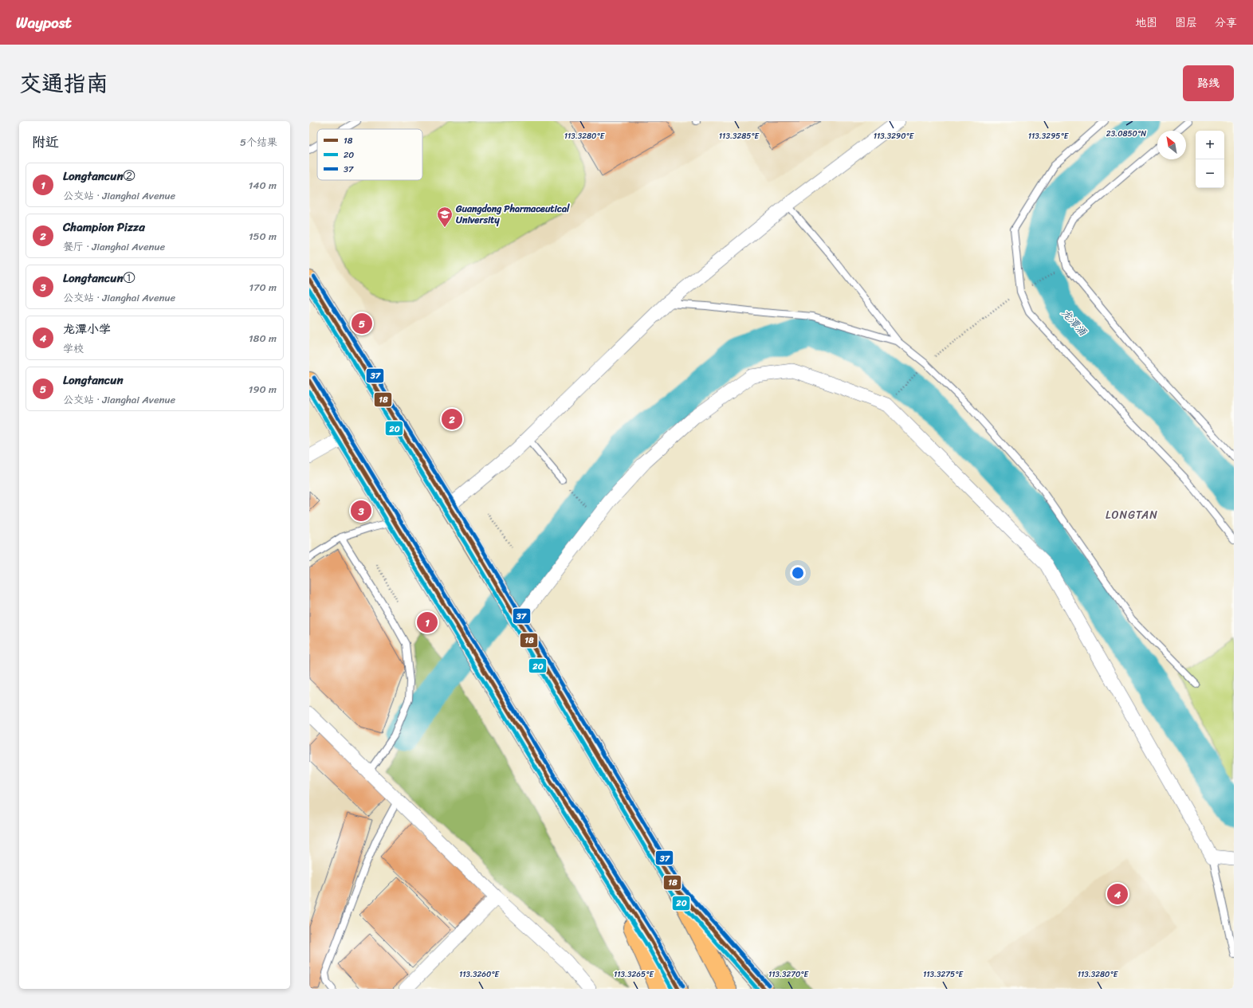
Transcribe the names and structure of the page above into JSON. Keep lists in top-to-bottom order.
{
  "districts": ["LONGTAN"],
  "water": ["龙潭涌"],
  "places": {
    "school or university": ["Guangdong Pharmaceutical University"]
  },
  "lines": ["transit line 37", "transit line 18", "transit line 20"],
  "legend": ["18", "20", "37"],
  "north": "top left",
  "page": {
    "header": "Waypost",
    "nav": ["地图", "图层", "分享"],
    "title": "交通指南",
    "buttons": "路线",
    "heading": ["附近", "5个结果"],
    "map_buttons": ["+", "−"],
    "list": [
      {
        "mark": "1",
        "name": "Longtancun②",
        "note": "公交站 · Jianghai Avenue",
        "value": "140 m"
      },
      {
        "mark": "2",
        "name": "Champion Pizza",
        "note": "餐厅 · Jianghai Avenue",
        "value": "150 m"
      },
      {
        "mark": "3",
        "name": "Longtancun①",
        "note": "公交站 · Jianghai Avenue",
        "value": "170 m"
      },
      {
        "mark": "4",
        "name": "龙潭小学",
        "note": "学校",
        "value": "180 m"
      },
      {
        "mark": "5",
        "name": "Longtancun",
        "note": "公交站 · Jianghai Avenue",
        "value": "190 m"
      }
    ],
    "pins": [
      "5",
      "2",
      "3",
      "1",
      "4"
    ]
  },
  "coordinates": [
    "23.0850°N",
    "113.3280°E",
    "113.3285°E",
    "113.3290°E",
    "113.3295°E",
    "113.3260°E",
    "113.3265°E",
    "113.3270°E",
    "113.3275°E"
  ]
}
